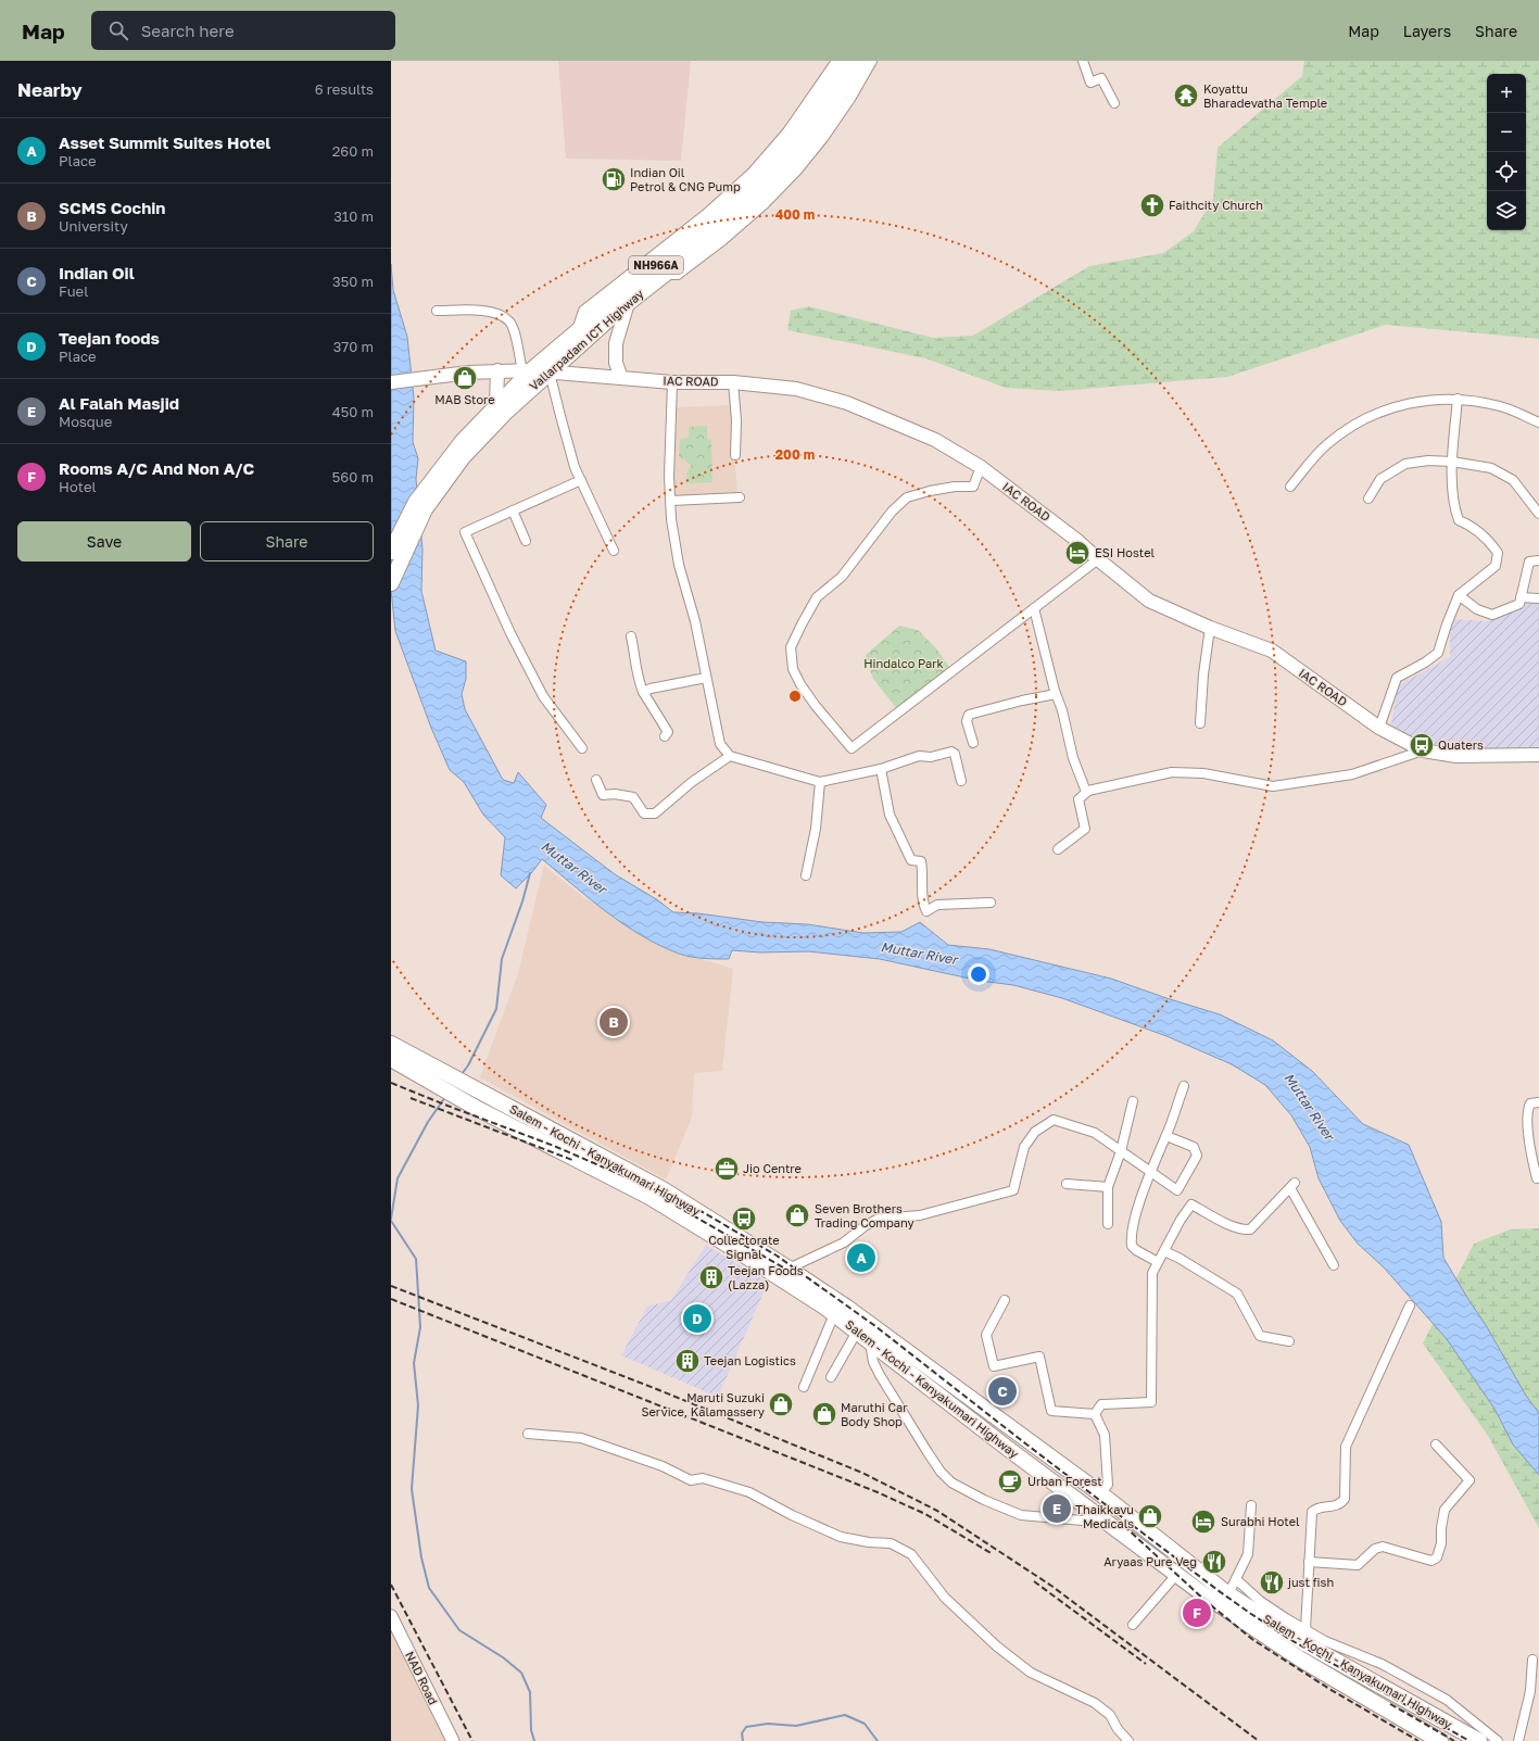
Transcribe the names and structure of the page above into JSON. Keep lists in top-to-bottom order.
{
  "streets": {
    "highway": ["NH966A", "Vallarpadam ICT Highway", "Salem - Kochi - Kanyakumari Highway"],
    "main road": ["IAC ROAD"],
    "street": ["NAD Road"]
  },
  "crossings": [
    ["Vallarpadam ICT Highway", "IAC ROAD"]
  ],
  "water": ["Muttar River"],
  "parks": ["Hindalco Park"],
  "places": {
    "temple": ["Koyattu Bharadevatha Temple"],
    "fuel station": ["Indian Oil Petrol & CNG Pump"],
    "church": ["Faithcity Church"],
    "shop": [
      "MAB Store",
      "Seven Brothers Trading Company",
      "Maruti Suzuki Service, Kalamassery",
      "Maruthi Car Body Shop",
      "Thaikkavu Medicals"
    ],
    "hotel": ["ESI Hostel", "Surabhi Hotel"],
    "bus stop": ["Quaters", "Collectorate Signal"],
    "office": ["Jio Centre"],
    "building": ["Teejan Foods (Lazza)", "Teejan Logistics"],
    "cafe": ["Urban Forest"],
    "restaurant": ["Aryaas Pure Veg", "just fish"]
  },
  "page": {
    "header": "Map",
    "search": "Search here",
    "nav": ["Map", "Layers", "Share"],
    "heading": ["Nearby", "6 results"],
    "map_buttons": ["+", "−"],
    "list": [
      {
        "mark": "A",
        "name": "Asset Summit Suites Hotel",
        "note": "Place",
        "value": "260 m"
      },
      {
        "mark": "B",
        "name": "SCMS Cochin",
        "note": "University",
        "value": "310 m"
      },
      {
        "mark": "C",
        "name": "Indian Oil",
        "note": "Fuel",
        "value": "350 m"
      },
      {
        "mark": "D",
        "name": "Teejan foods",
        "note": "Place",
        "value": "370 m"
      },
      {
        "mark": "E",
        "name": "Al Falah Masjid",
        "note": "Mosque",
        "value": "450 m"
      },
      {
        "mark": "F",
        "name": "Rooms A/C And Non A/C",
        "note": "Hotel",
        "value": "560 m"
      }
    ],
    "buttons": ["Save", "Share"],
    "pins": [
      "B",
      "A",
      "D",
      "C",
      "E",
      "F"
    ]
  },
  "rings": ["400 m", "200 m"]
}
